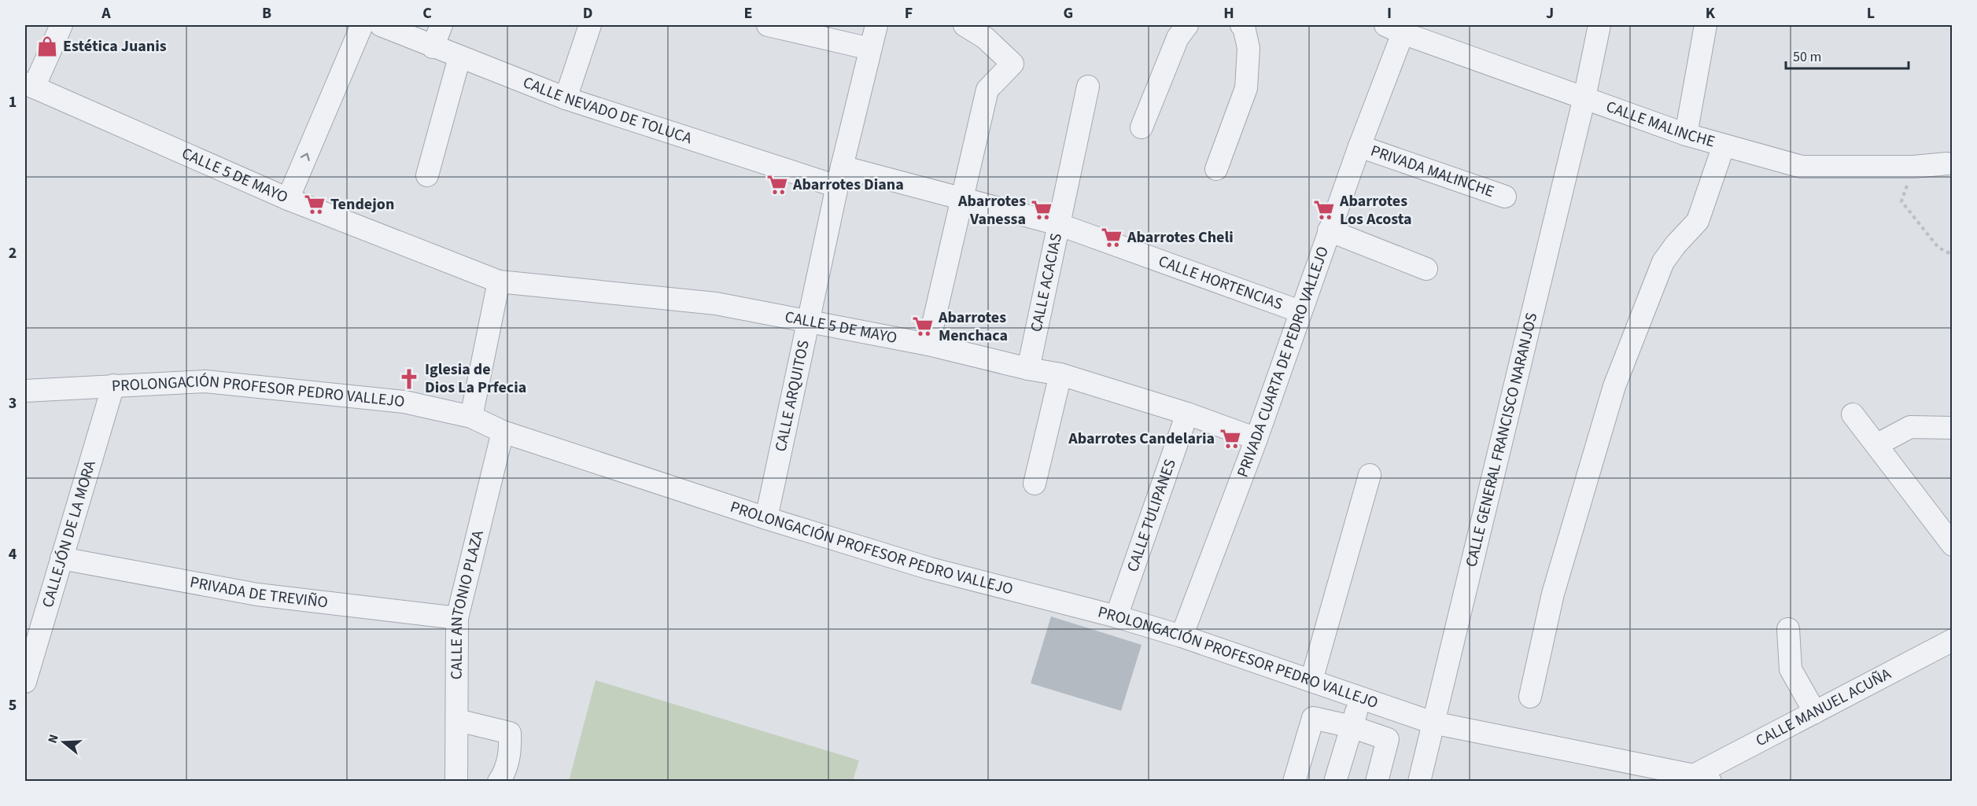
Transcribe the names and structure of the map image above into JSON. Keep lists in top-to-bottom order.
{
  "streets": {
    "street": [
      "CALLE NEVADO DE TOLUCA",
      "CALLE MALINCHE",
      "PRIVADA MALINCHE",
      "CALLE 5 DE MAYO",
      "CALLE HORTENCIAS",
      "CALLE ACACIAS",
      "PRIVADA CUARTA DE PEDRO VALLEJO",
      "PROLONGACIÓN PROFESOR PEDRO VALLEJO",
      "CALLE ARQUITOS",
      "CALLE GENERAL FRANCISCO NARANJOS",
      "CALLE TULIPANES",
      "CALLEJÓN DE LA MORA",
      "PRIVADA DE TREVIÑO",
      "CALLE ANTONIO PLAZA",
      "CALLE MANUEL ACUÑA"
    ]
  },
  "crossings": [
    ["CALLE NEVADO DE TOLUCA", "CALLE HORTENCIAS"],
    ["CALLE NEVADO DE TOLUCA", "CALLE ARQUITOS"],
    ["CALLE MALINCHE", "PRIVADA CUARTA DE PEDRO VALLEJO"],
    ["CALLE MALINCHE", "CALLE GENERAL FRANCISCO NARANJOS"],
    ["PRIVADA MALINCHE", "PRIVADA CUARTA DE PEDRO VALLEJO"],
    ["CALLE 5 DE MAYO", "CALLE ACACIAS"],
    ["CALLE 5 DE MAYO", "PRIVADA CUARTA DE PEDRO VALLEJO"],
    ["CALLE 5 DE MAYO", "CALLE ARQUITOS"],
    ["CALLE 5 DE MAYO", "CALLE TULIPANES"],
    ["CALLE HORTENCIAS", "CALLE ACACIAS"],
    ["CALLE HORTENCIAS", "PRIVADA CUARTA DE PEDRO VALLEJO"],
    ["CALLE HORTENCIAS", "CALLE ARQUITOS"],
    ["PRIVADA CUARTA DE PEDRO VALLEJO", "PROLONGACIÓN PROFESOR PEDRO VALLEJO"],
    ["PROLONGACIÓN PROFESOR PEDRO VALLEJO", "CALLE ARQUITOS"],
    ["PROLONGACIÓN PROFESOR PEDRO VALLEJO", "CALLE GENERAL FRANCISCO NARANJOS"],
    ["PROLONGACIÓN PROFESOR PEDRO VALLEJO", "CALLE TULIPANES"],
    ["PROLONGACIÓN PROFESOR PEDRO VALLEJO", "CALLEJÓN DE LA MORA"],
    ["PROLONGACIÓN PROFESOR PEDRO VALLEJO", "CALLE ANTONIO PLAZA"],
    ["PROLONGACIÓN PROFESOR PEDRO VALLEJO", "CALLE MANUEL ACUÑA"],
    ["CALLEJÓN DE LA MORA", "PRIVADA DE TREVIÑO"],
    ["PRIVADA DE TREVIÑO", "CALLE ANTONIO PLAZA"]
  ],
  "places": {
    "shop": ["Estética Juanis"],
    "supermarket": [
      "Abarrotes Diana",
      "Tendejon",
      "Abarrotes Vanessa",
      "Abarrotes Los Acosta",
      "Abarrotes Cheli",
      "Abarrotes Menchaca",
      "Abarrotes Candelaria"
    ],
    "church": ["Iglesia de Dios La Prfecia"]
  },
  "scale_bar": "50 m",
  "north": "left",
  "grid": {
    "columns": [
      "A",
      "B",
      "C",
      "D",
      "E",
      "F",
      "G",
      "H",
      "I",
      "J",
      "K",
      "L"
    ],
    "rows": [
      "1",
      "2",
      "3",
      "4",
      "5"
    ]
  }
}
